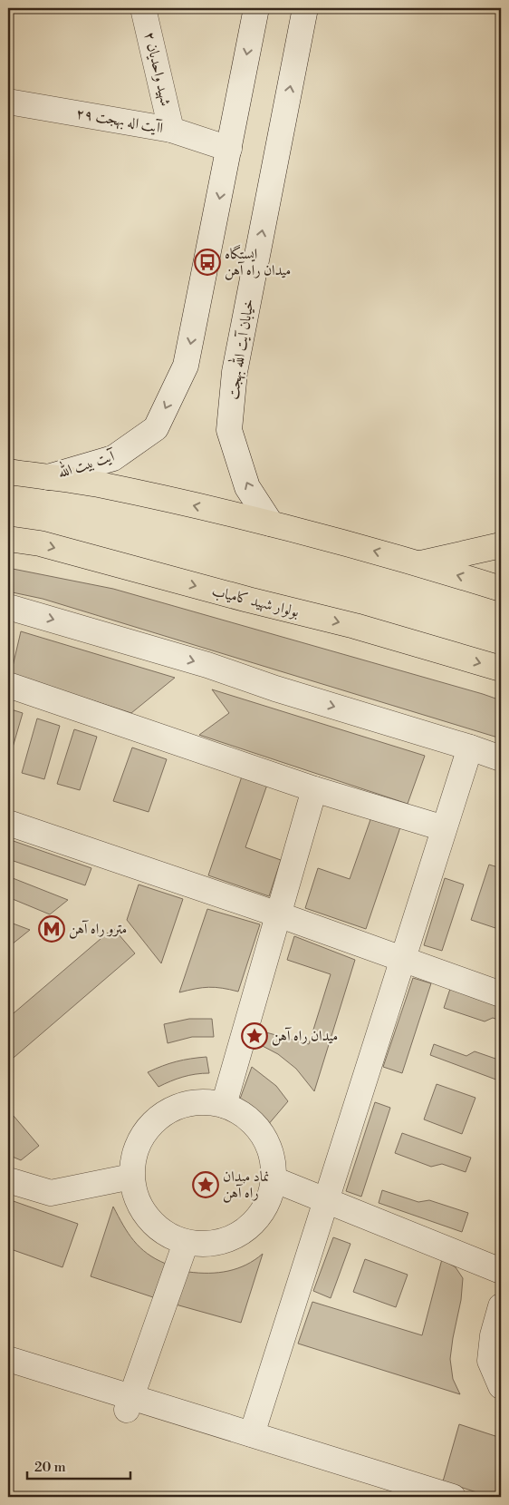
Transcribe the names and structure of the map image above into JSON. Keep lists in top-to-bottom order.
{
  "streets": {
    "main road": ["بولوار شهید کامیاب"],
    "street": [
      "شهید واحدیان ۲",
      "اآیت اله بهجت ۲۹",
      "خیابان آیت الله بهجت",
      "آیت بیت الله"
    ]
  },
  "crossings": [
    ["شهید واحدیان ۲", "اآیت اله بهجت ۲۹"],
    ["اآیت اله بهجت ۲۹", "آیت بیت الله"]
  ],
  "one_way": ["خیابان آیت الله بهجت", "آیت بیت الله"],
  "places": {
    "bus stop": ["ایستگاه میدان راه آهن"],
    "metro station": ["مترو راه آهن"],
    "place": ["میدان راه آهن", "نماد میدان راه آهن"]
  },
  "scale_bar": "20 m"
}
